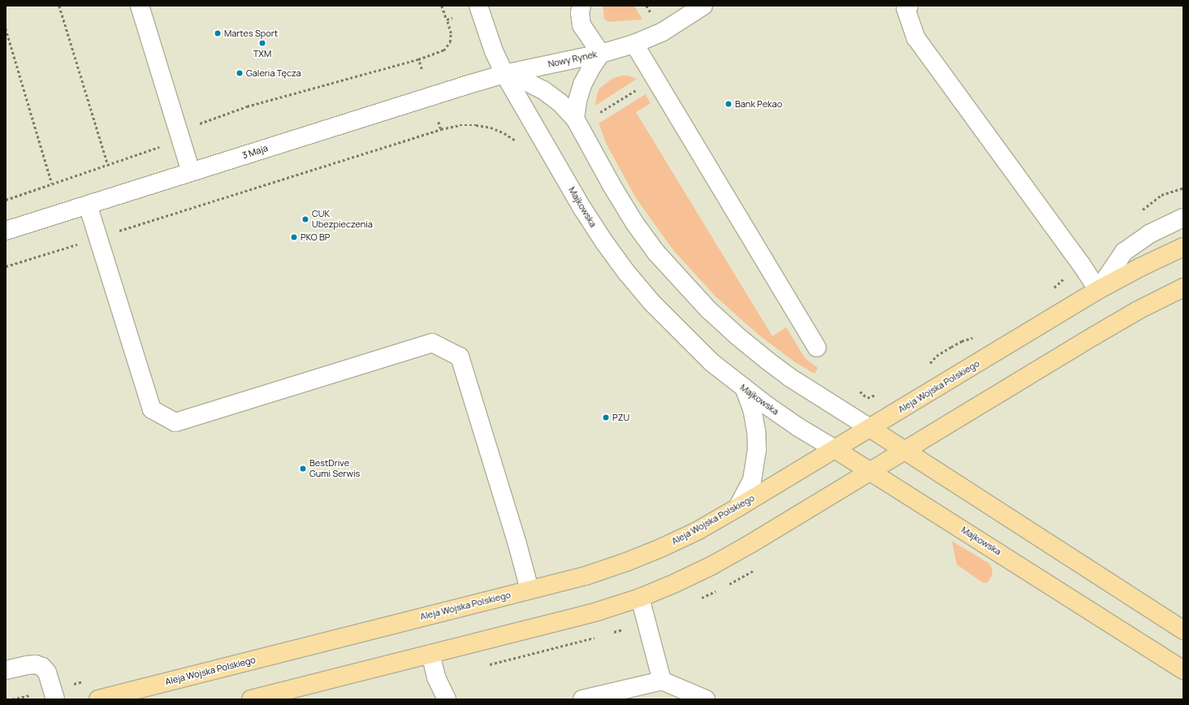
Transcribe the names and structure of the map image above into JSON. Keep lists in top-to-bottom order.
{
  "streets": {
    "main road": ["Majkowska", "Aleja Wojska Polskiego"],
    "street": ["Nowy Rynek", "3 Maja"]
  },
  "crossings": [
    ["Nowy Rynek", "3 Maja"],
    ["Nowy Rynek", "Majkowska"],
    ["3 Maja", "Majkowska"],
    ["Majkowska", "Aleja Wojska Polskiego"]
  ],
  "places": [
    "Martes Sport",
    "TXM",
    "Galeria Tęcza",
    "Bank Pekao",
    "CUK Ubezpieczenia",
    "PKO BP",
    "PZU",
    "BestDrive Gumi Serwis"
  ]
}
